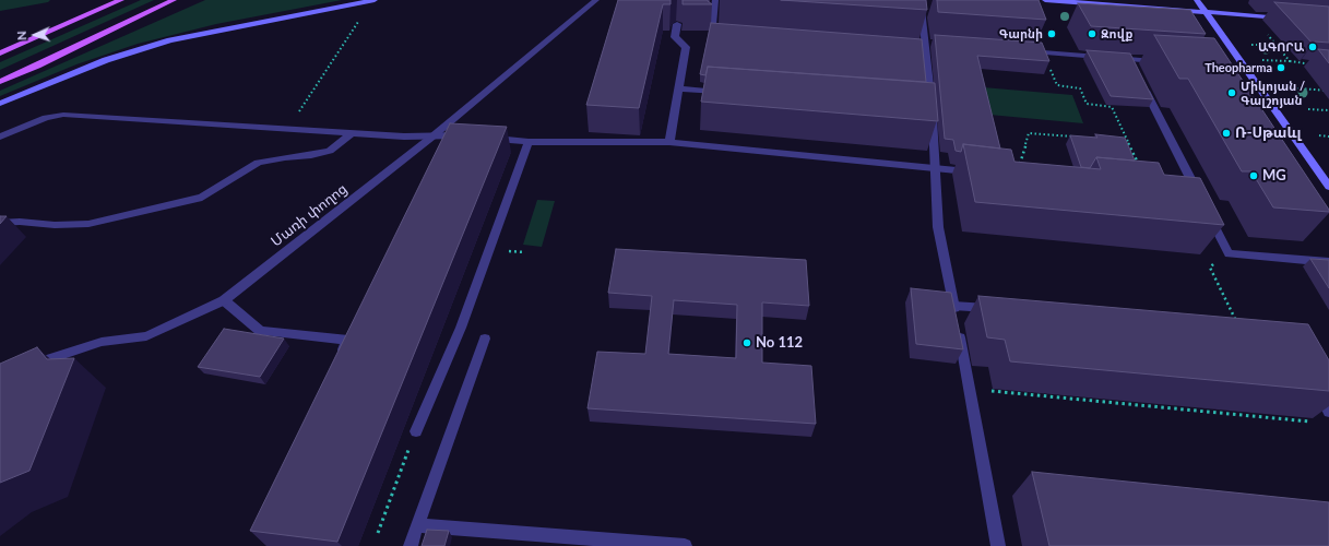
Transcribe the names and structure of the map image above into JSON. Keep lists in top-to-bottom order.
{
  "streets": {
    "street": ["Մառի փողոց"]
  },
  "places": [
    "Գարնի",
    "Զովք",
    "ԱԳՈՐԱ",
    "Theopharma",
    "Միկոյան / Գալշոյան",
    "Ռ-Սթաևլ",
    "MG",
    "No 112"
  ],
  "north": "left"
}
